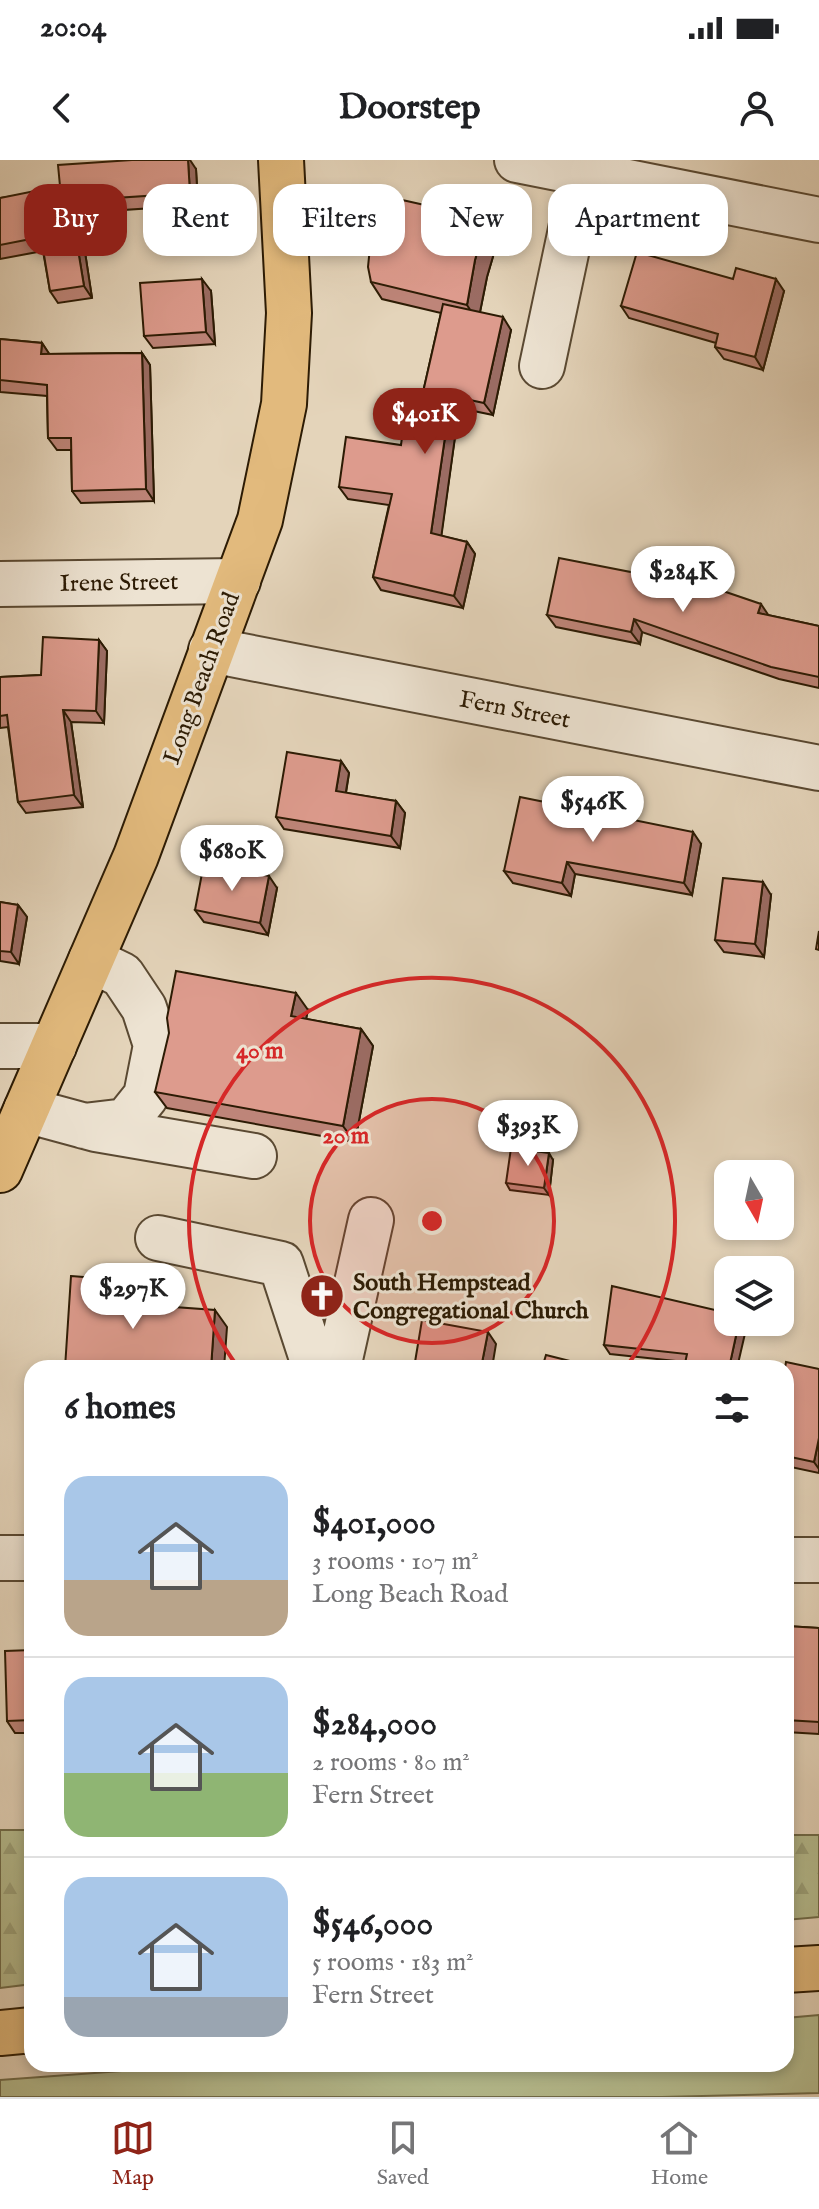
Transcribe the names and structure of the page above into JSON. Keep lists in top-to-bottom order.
{
  "streets": {
    "main road": ["Long Beach Road"],
    "street": ["Irene Street", "Fern Street"]
  },
  "crossings": [
    ["Irene Street", "Long Beach Road"],
    ["Long Beach Road", "Fern Street"]
  ],
  "places": {
    "church": ["South Hempstead Congregational Church"]
  },
  "north": "bottom",
  "page": {
    "status": "20:04",
    "header": "Doorstep",
    "chip": [
      "Buy",
      "Rent",
      "Filters",
      "New",
      "Apartment"
    ],
    "price": [
      "$401K",
      "$284K",
      "$546K",
      "$680K",
      "$393K",
      "$297K"
    ],
    "heading": "6 homes",
    "list": [
      {
        "name": "$401,000",
        "note": "3 rooms · 107 m² · Long Beach Road"
      },
      {
        "name": "$284,000",
        "note": "2 rooms · 80 m² · Fern Street"
      },
      {
        "name": "$546,000",
        "note": "5 rooms · 183 m² · Fern Street"
      }
    ],
    "tabs": ["Map", "Saved", "Home"]
  },
  "rings": ["40 m", "20 m"]
}
